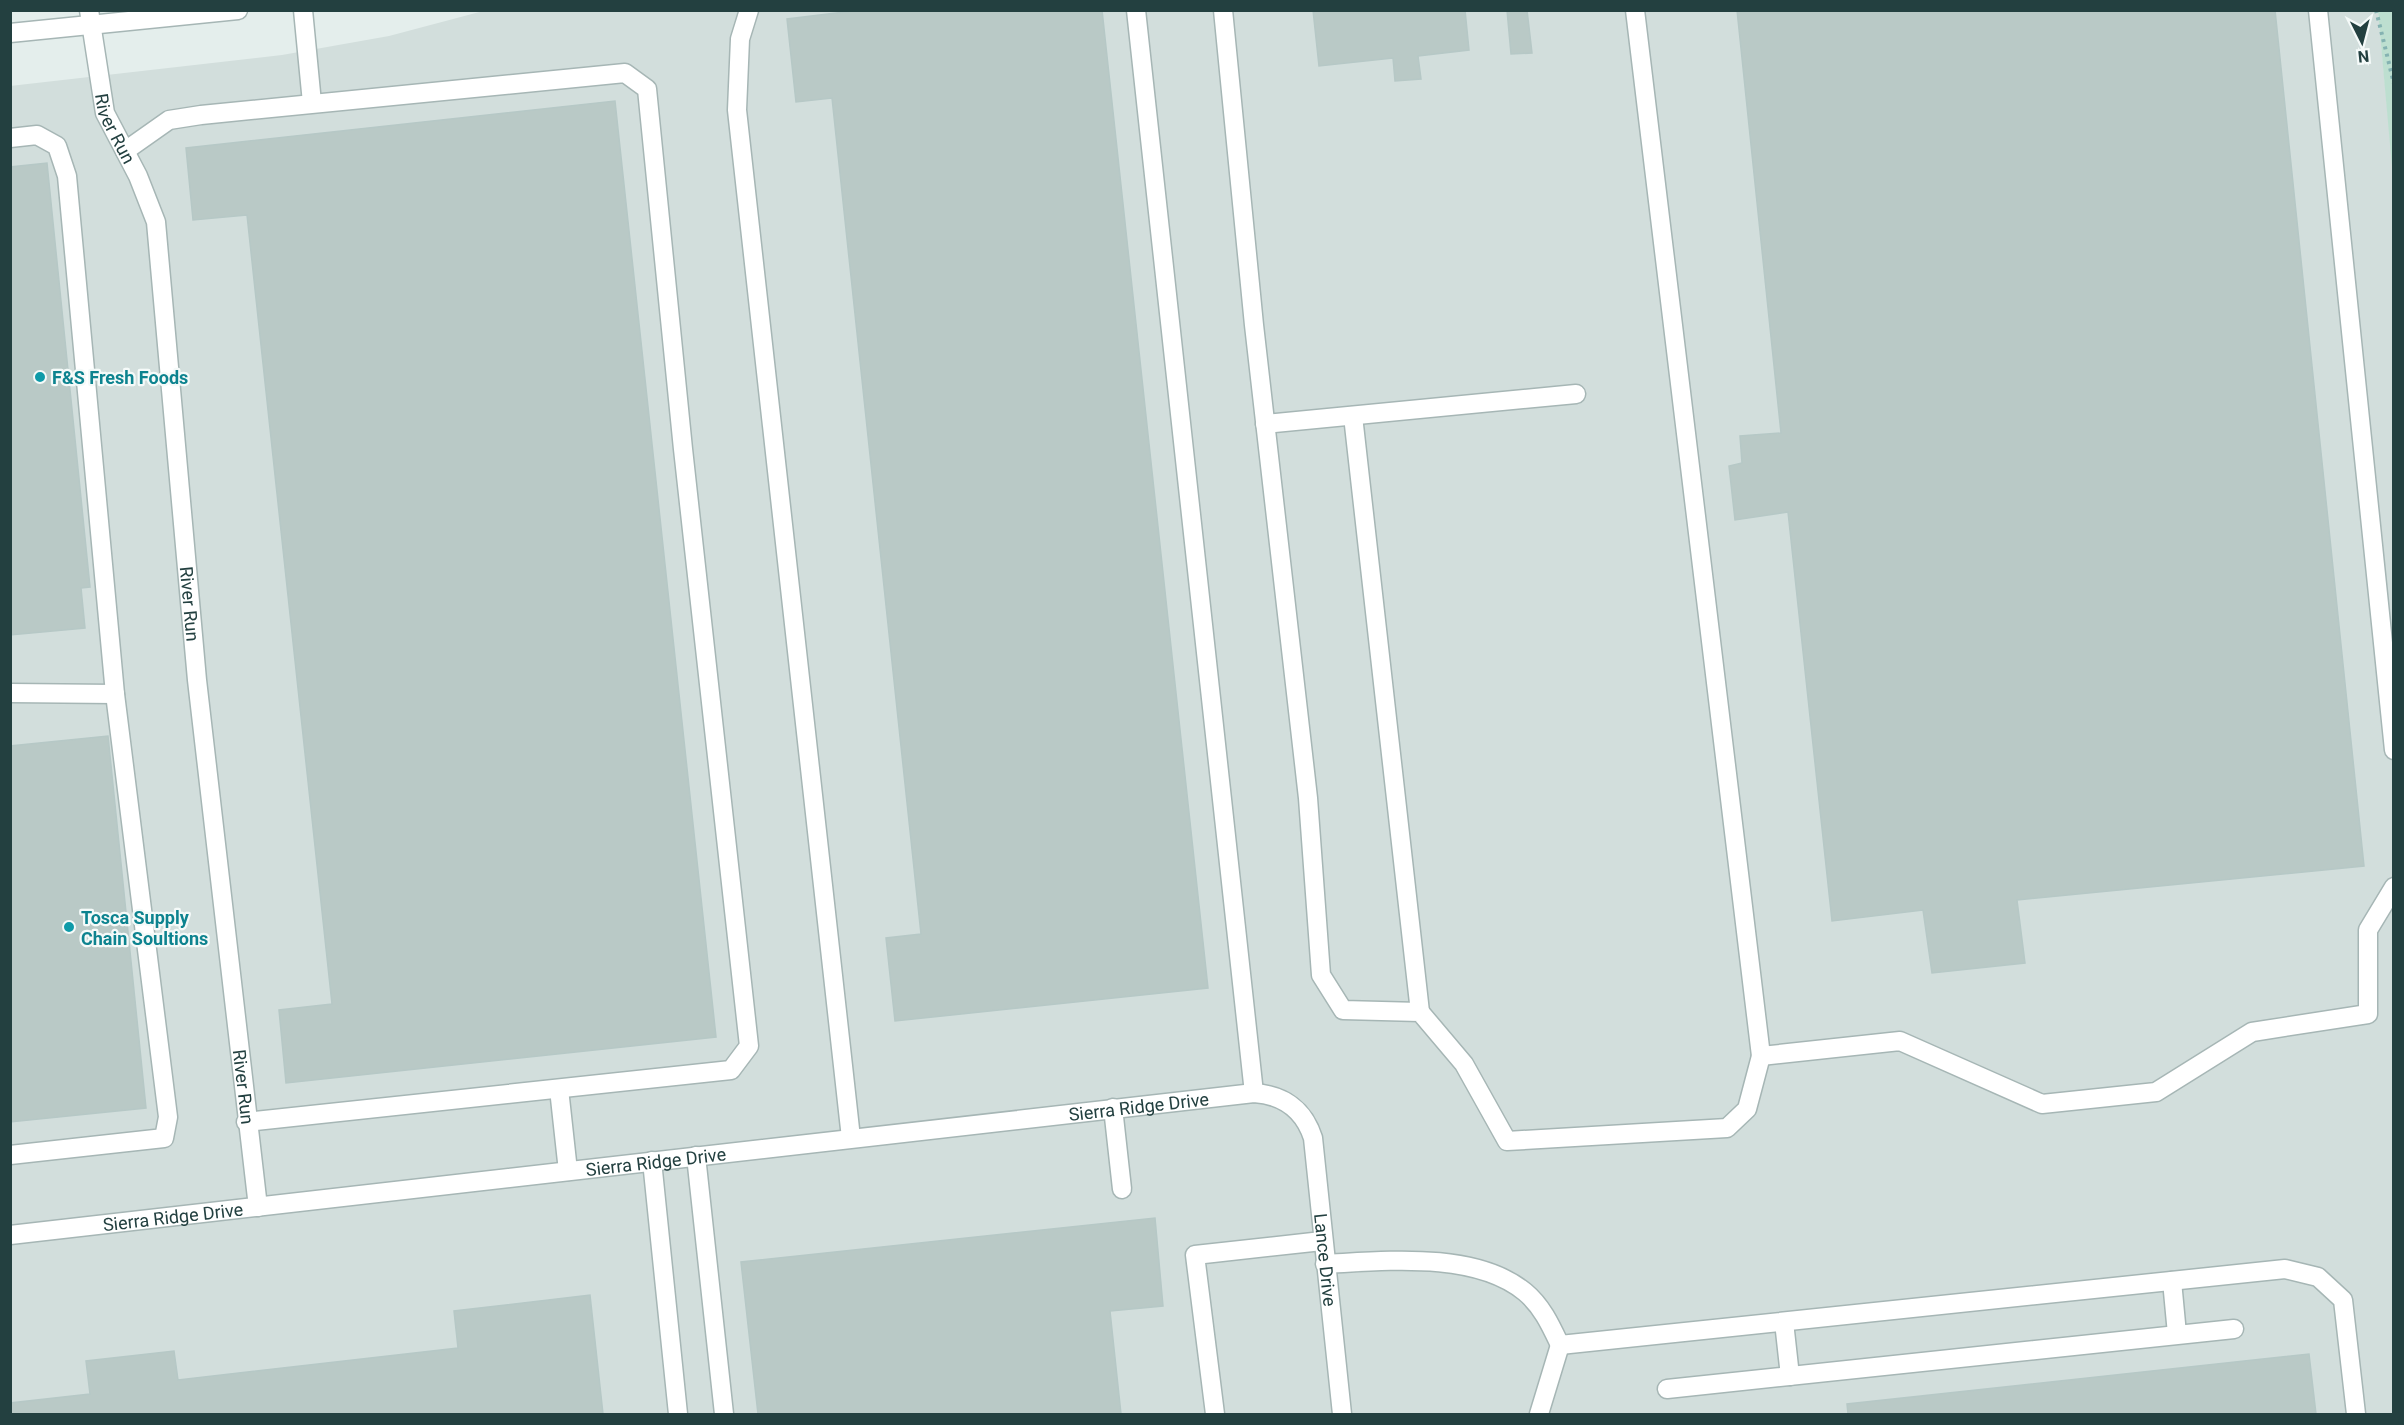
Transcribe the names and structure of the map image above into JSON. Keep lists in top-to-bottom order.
{
  "streets": {
    "street": ["River Run", "Sierra Ridge Drive", "Lance Drive"]
  },
  "crossings": [
    ["River Run", "Sierra Ridge Drive"],
    ["Sierra Ridge Drive", "Lance Drive"]
  ],
  "places": ["F&S Fresh Foods", "Tosca Supply Chain Soultions"],
  "north": "bottom"
}
